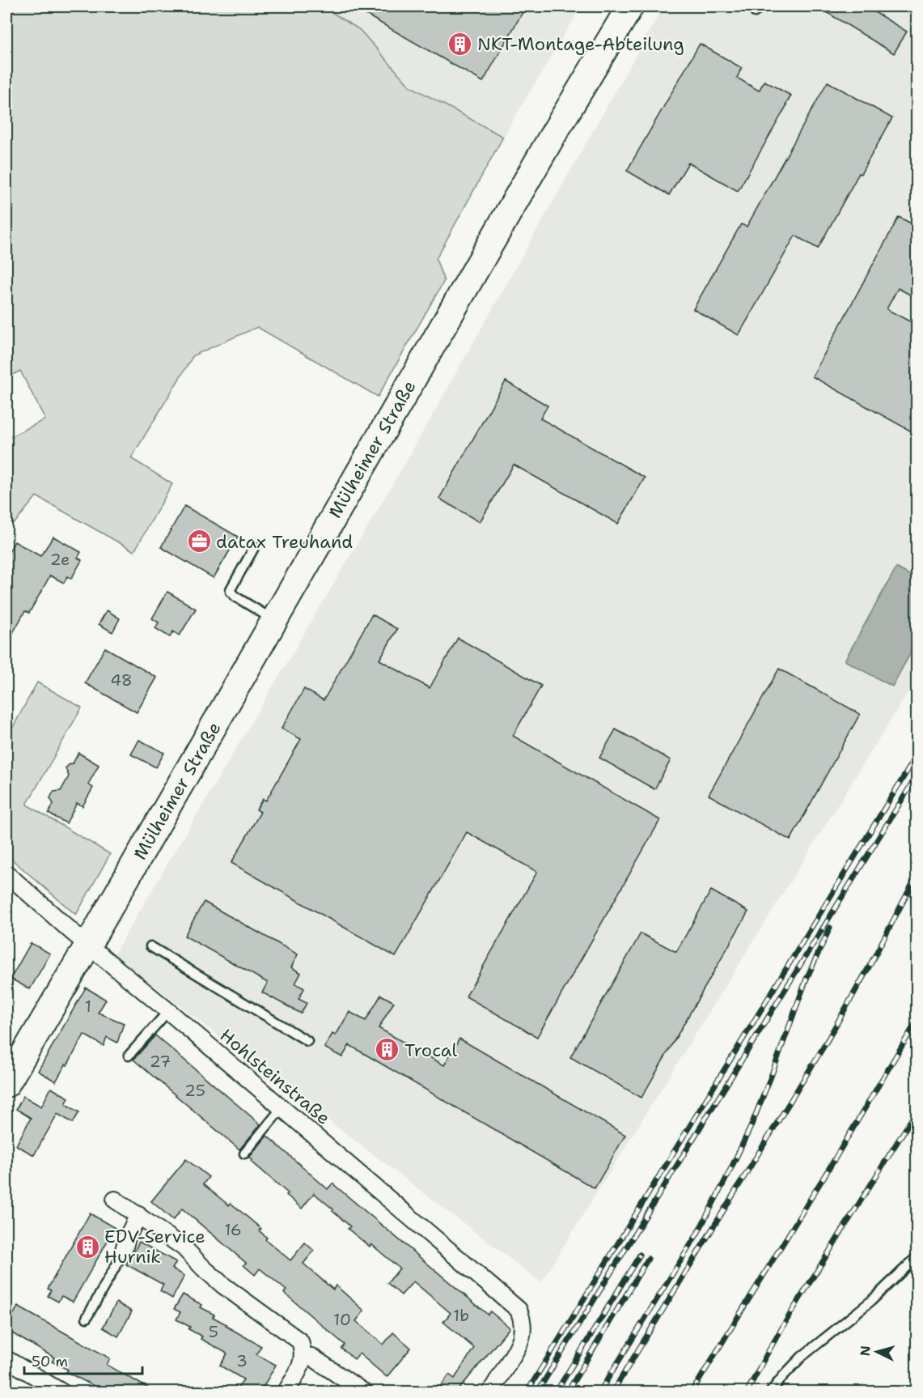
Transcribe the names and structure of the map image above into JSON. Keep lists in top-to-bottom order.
{
  "streets": {
    "main road": ["Mülheimer Straße"],
    "street": ["Hohlsteinstraße"]
  },
  "crossings": [
    ["Mülheimer Straße", "Hohlsteinstraße"]
  ],
  "places": {
    "building": ["NKT-Montage-Abteilung", "Trocal", "EDV-Service Hurnik"],
    "office": ["datax Treuhand"]
  },
  "house_numbers": [
    "2e",
    "48",
    "1",
    "27",
    "25",
    "16",
    "1b",
    "10",
    "5",
    "3"
  ],
  "scale_bar": "50 m",
  "north": "left"
}
